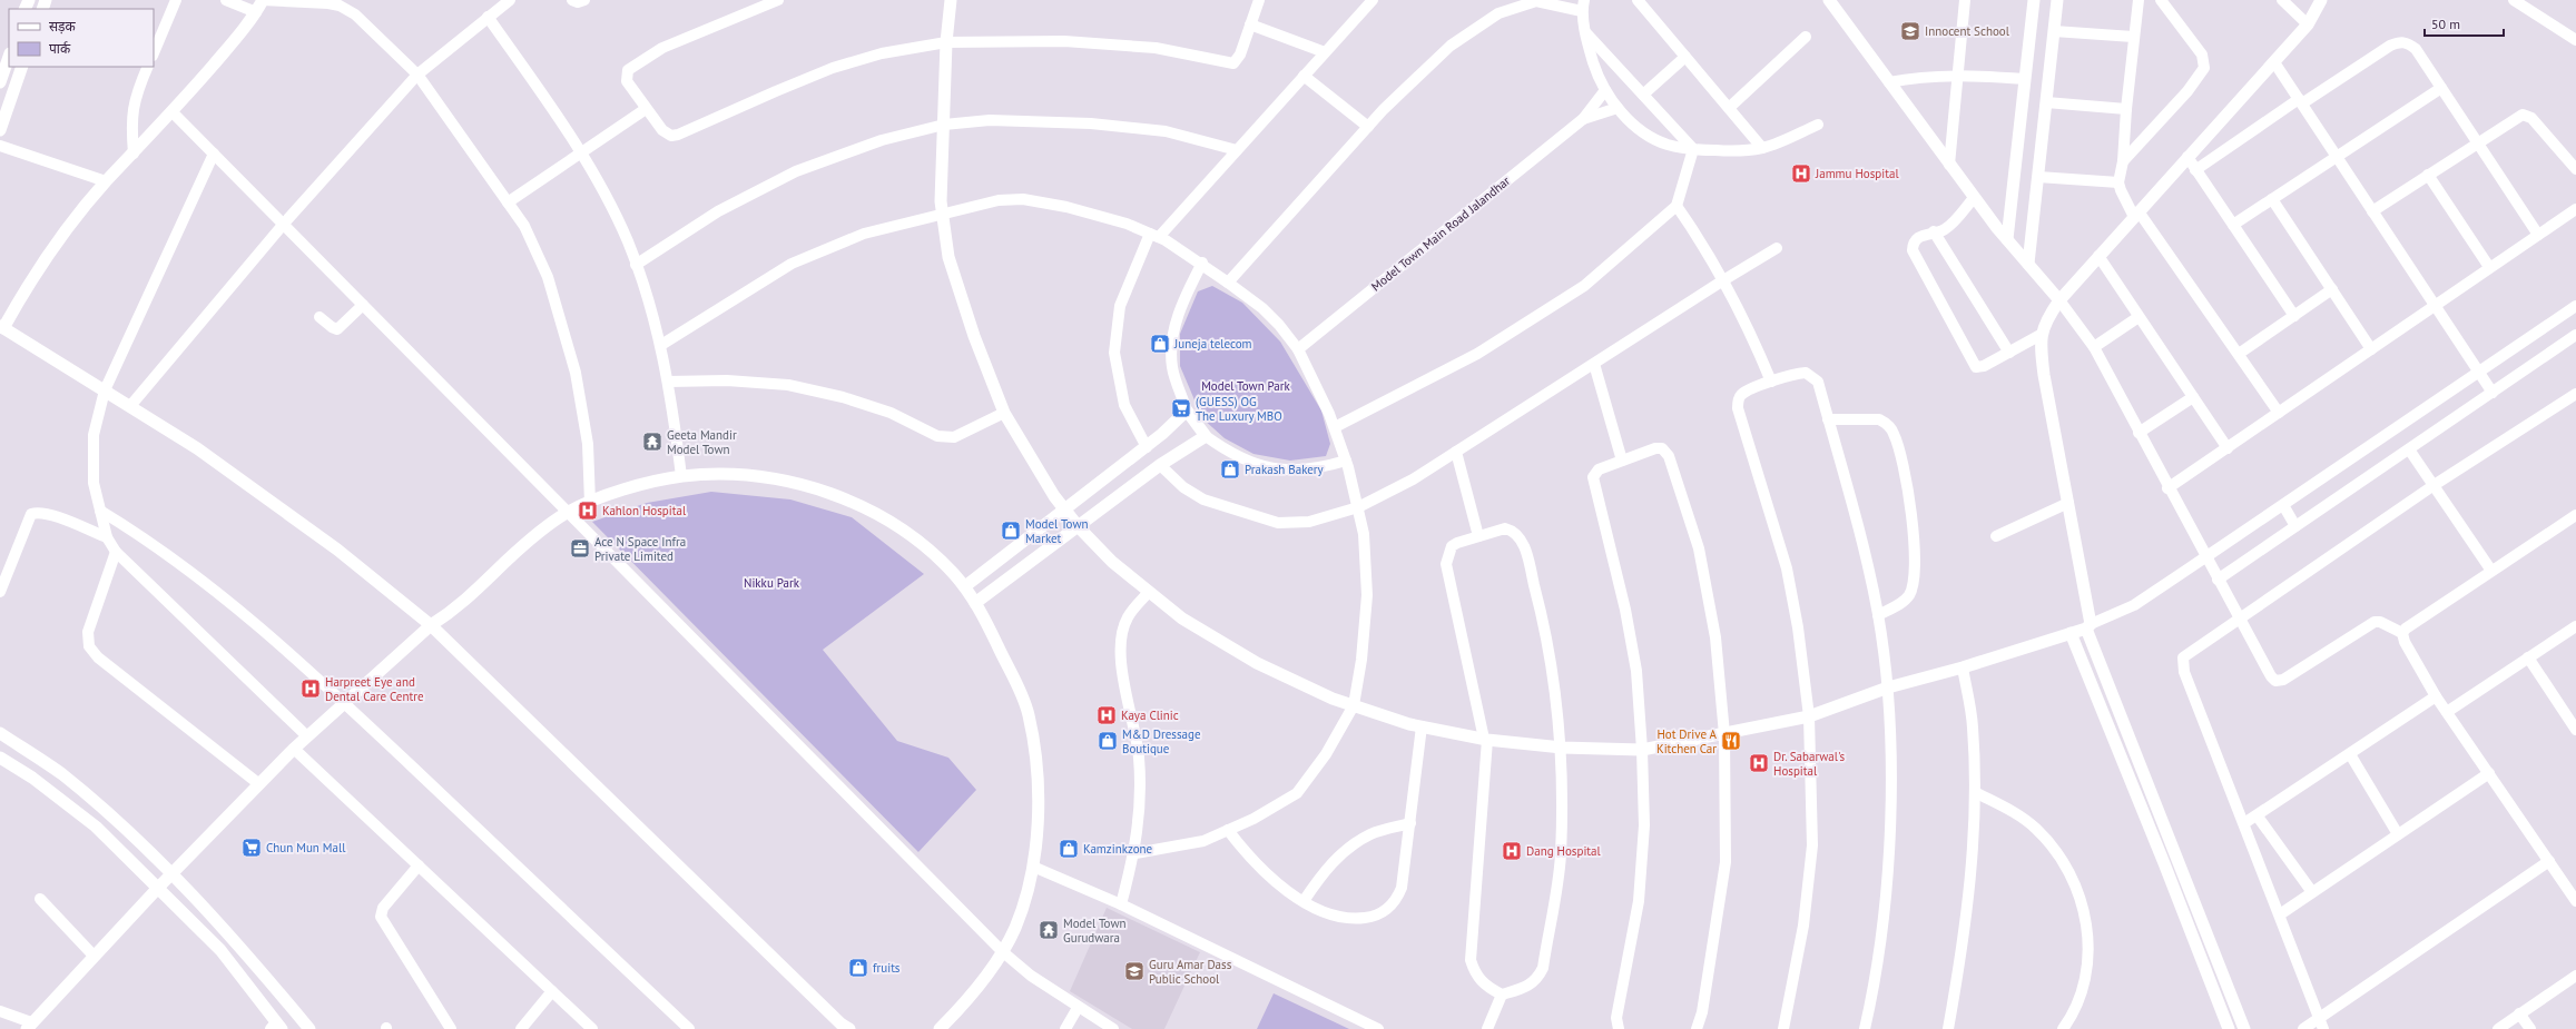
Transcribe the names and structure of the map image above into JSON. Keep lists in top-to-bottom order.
{
  "streets": {
    "street": ["Model Town Main Road Jalandhar"]
  },
  "parks": ["Model Town Park", "Nikku Park"],
  "places": {
    "school or university": ["Innocent School", "Guru Amar Dass Public School"],
    "hospital": [
      "Jammu Hospital",
      "Kahlon Hospital",
      "Harpreet Eye and Dental Care Centre",
      "Kaya Clinic",
      "Dr. Sabarwal's Hospital",
      "Dang Hospital"
    ],
    "shop": [
      "Juneja telecom",
      "Prakash Bakery",
      "Model Town Market",
      "M&D Dressage Boutique",
      "Kamzinkzone",
      "fruits"
    ],
    "supermarket": ["(GUESS) OG The Luxury MBO", "Chun Mun Mall"],
    "temple": ["Geeta Mandir Model Town", "Model Town Gurudwara"],
    "office": ["Ace N Space Infra Private Limited"],
    "restaurant": ["Hot Drive A Kitchen Car"]
  },
  "legend": ["सड़क", "पार्क"],
  "scale_bar": "50 m"
}
